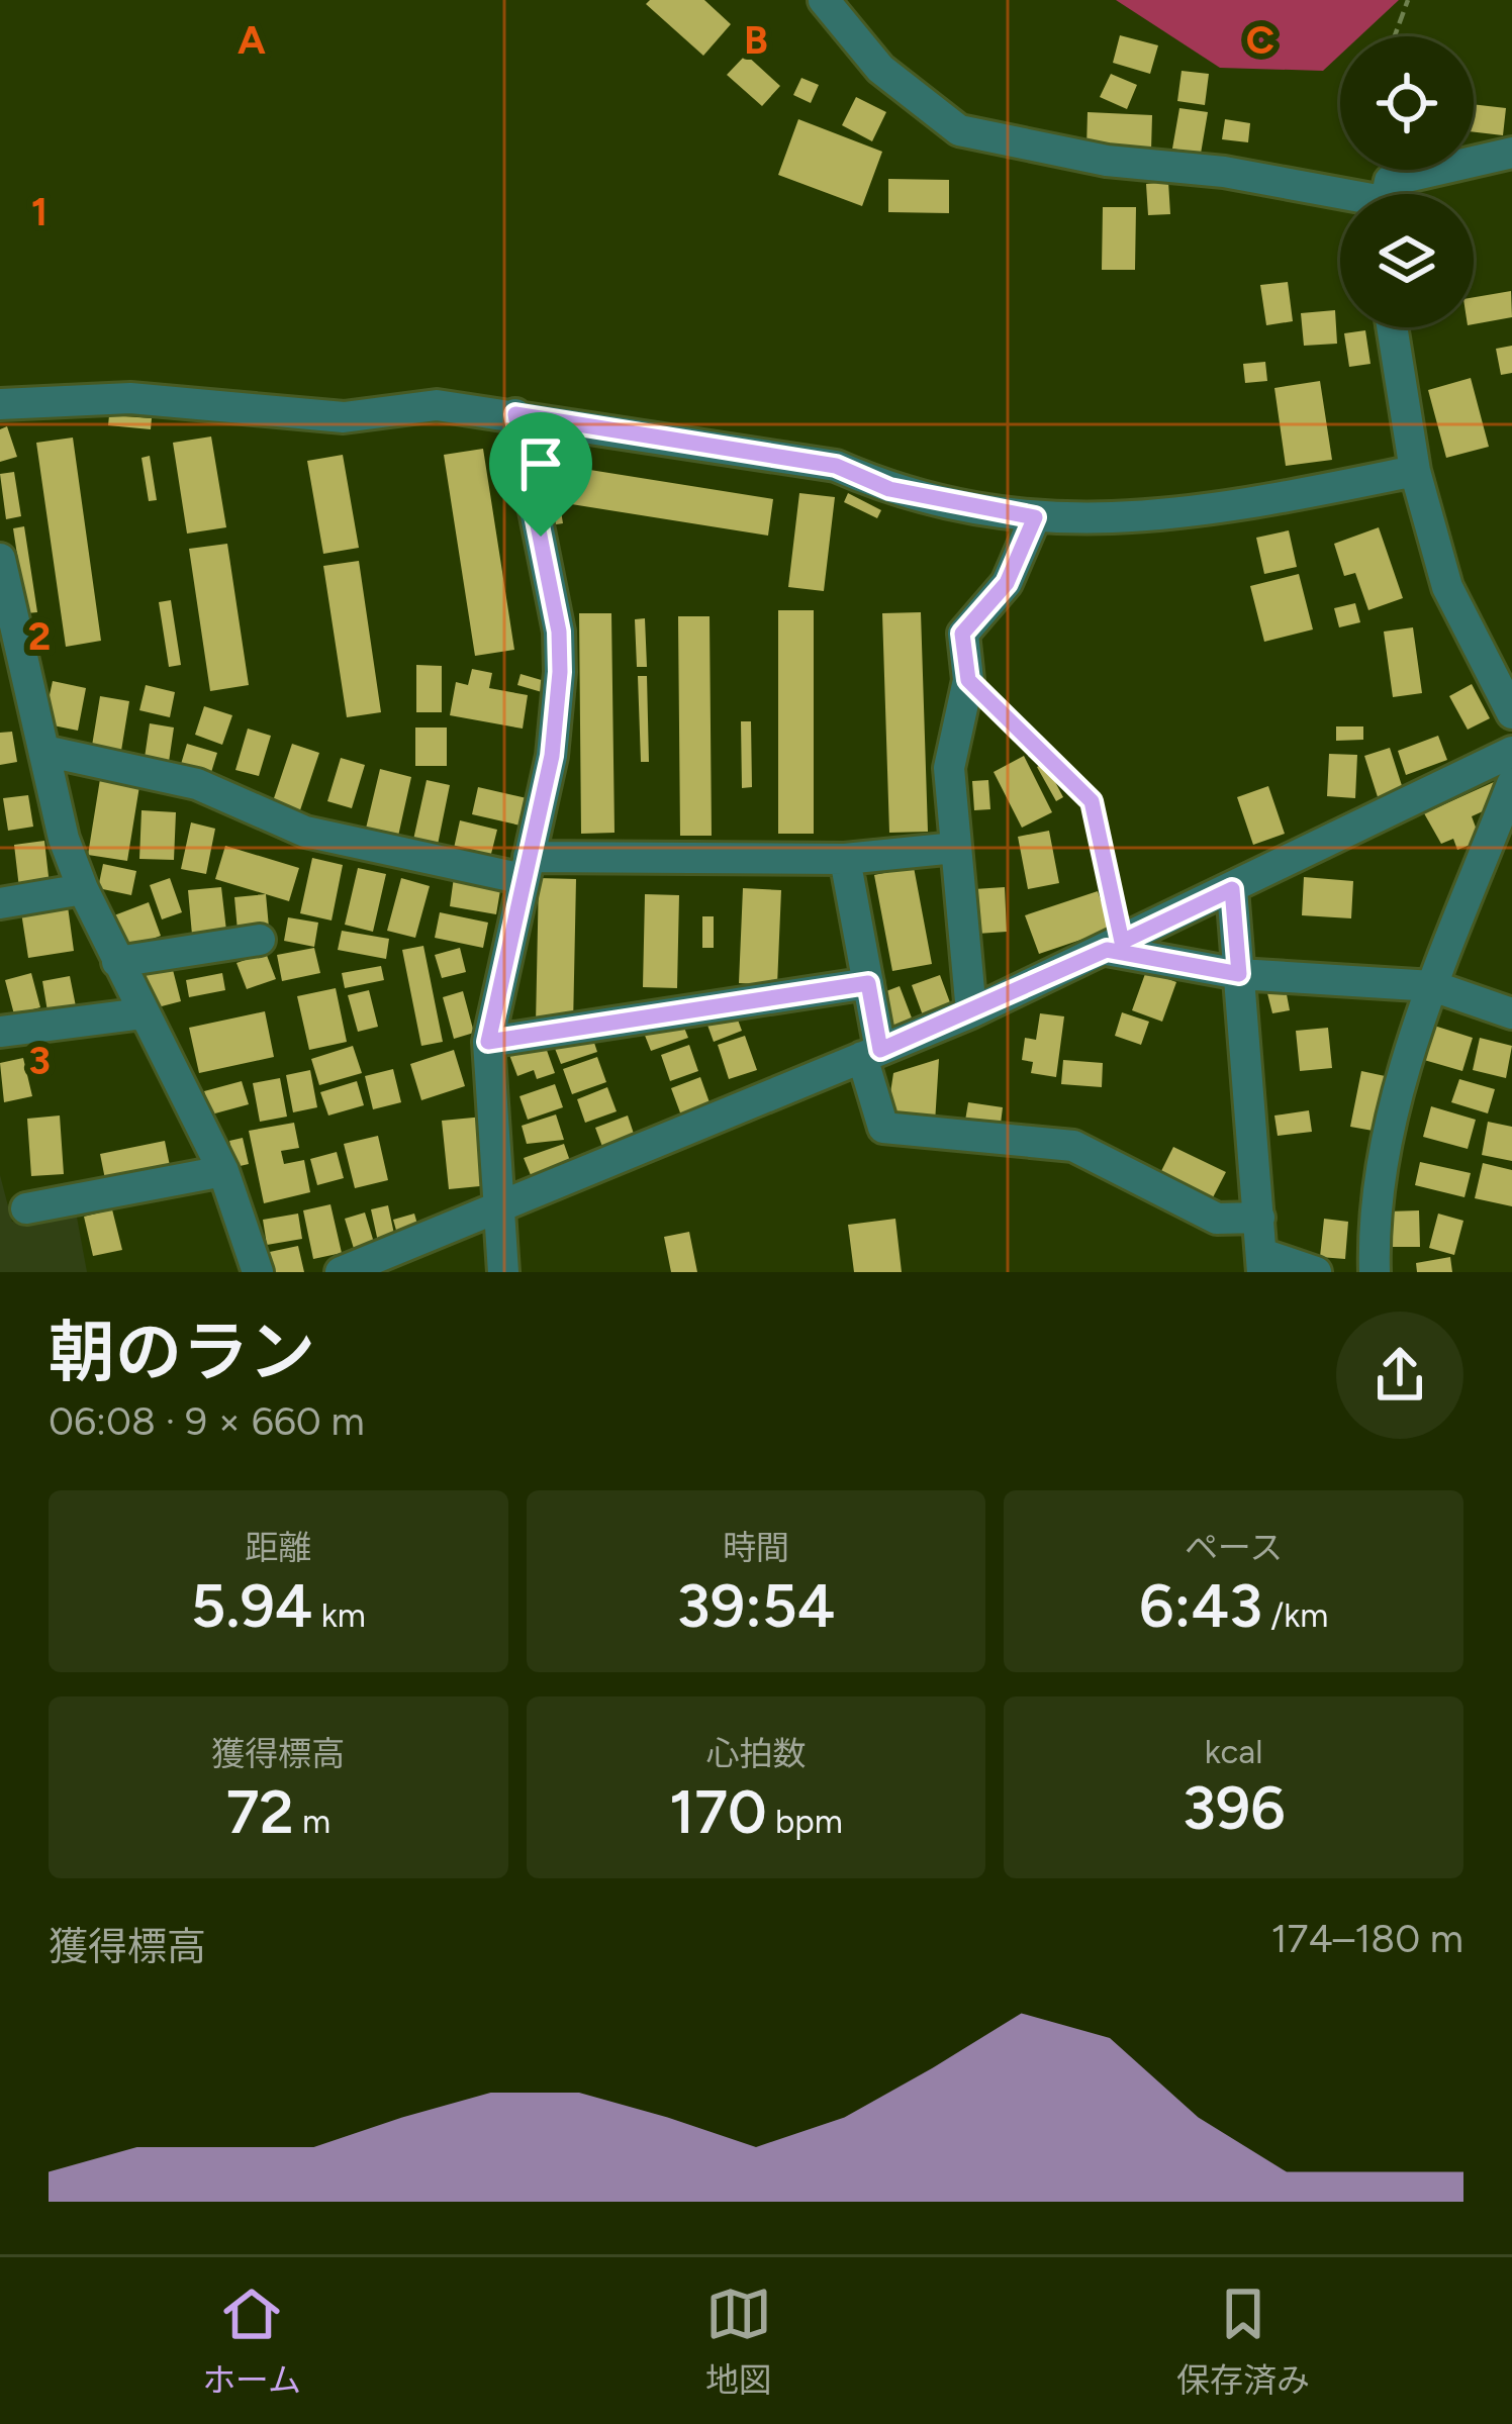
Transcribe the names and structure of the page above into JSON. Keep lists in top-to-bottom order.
{
  "page": {
    "heading": ["朝のラン", "06:08 · 9 × 660 m"],
    "stats": [
      ["距離", "5.94 km"],
      ["時間", "39:54"],
      ["ペース", "6:43 /km"],
      ["獲得標高", "72 m"],
      ["心拍数", "170 bpm"],
      ["kcal", "396"]
    ],
    "chart": ["獲得標高", "174–180 m"],
    "tabs": ["ホーム", "地図", "保存済み"]
  },
  "grid": {
    "columns": ["A", "B", "C"],
    "rows": ["1", "2", "3"]
  }
}
